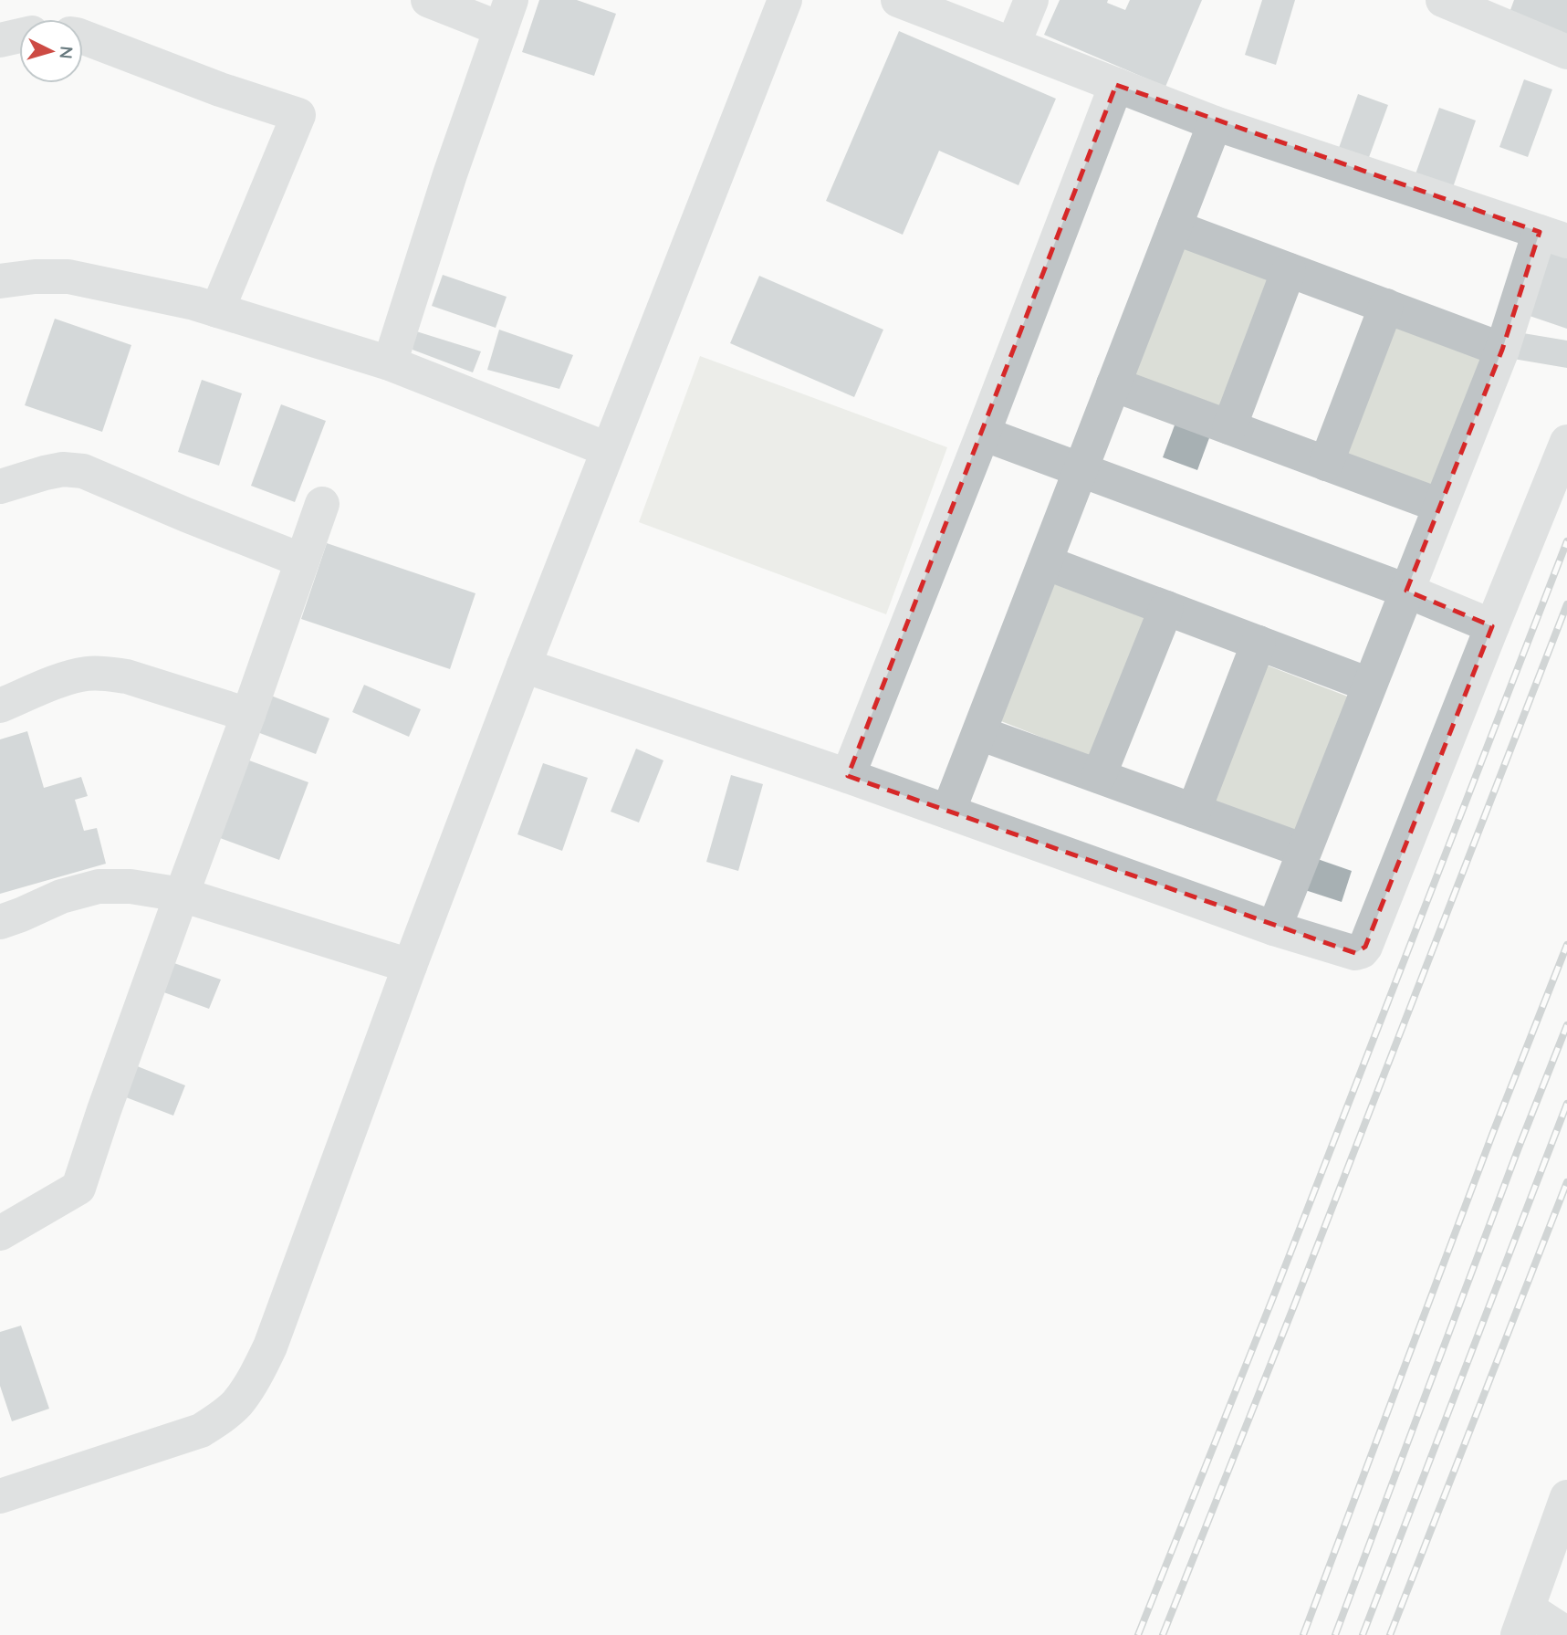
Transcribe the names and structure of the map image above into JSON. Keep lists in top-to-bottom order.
{
  "north": "right"
}
